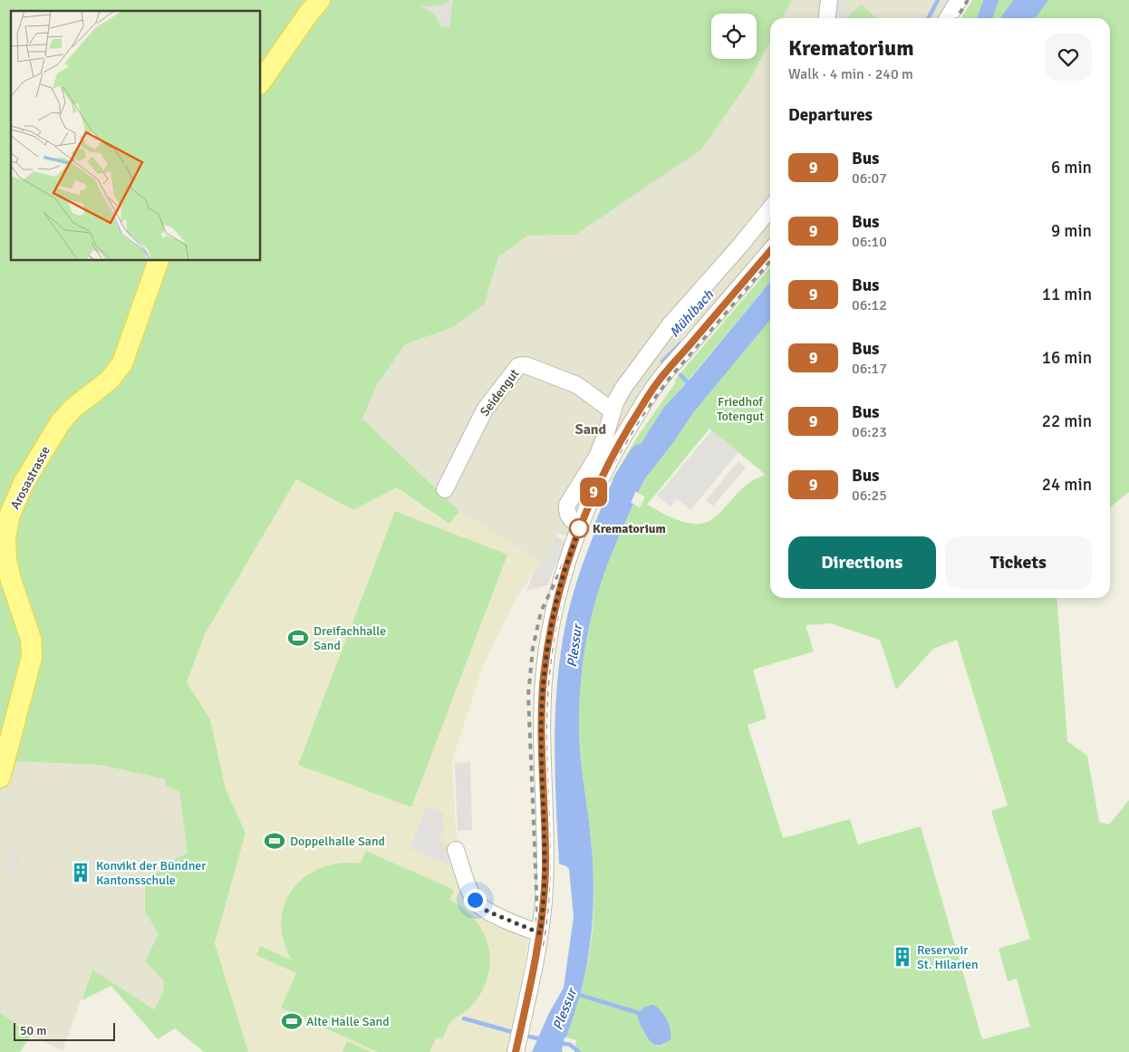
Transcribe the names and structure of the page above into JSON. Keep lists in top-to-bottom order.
{
  "streets": {
    "main road": ["Arosastrasse"],
    "street": ["Seidengut"]
  },
  "districts": ["Sand"],
  "water": ["Mühlbach", "Plessur"],
  "parks": ["Friedhof Totengut"],
  "places": {
    "other": ["Krematorium"],
    "sports": ["Dreifachhalle Sand", "Doppelhalle Sand", "Alte Halle Sand"],
    "building": ["Konvikt der Bündner Kantonsschule", "Reservoir St. Hilarien"]
  },
  "lines": ["bus line 9"],
  "scale_bar": "50 m",
  "page": {
    "on_map": "9",
    "heading": [
      ["Krematorium", "Walk · 4 min · 240 m"],
      "Departures"
    ],
    "list": [
      {
        "mark": "9",
        "name": "Bus",
        "note": "06:07",
        "value": "6 min"
      },
      {
        "mark": "9",
        "name": "Bus",
        "note": "06:10",
        "value": "9 min"
      },
      {
        "mark": "9",
        "name": "Bus",
        "note": "06:12",
        "value": "11 min"
      },
      {
        "mark": "9",
        "name": "Bus",
        "note": "06:17",
        "value": "16 min"
      },
      {
        "mark": "9",
        "name": "Bus",
        "note": "06:23",
        "value": "22 min"
      },
      {
        "mark": "9",
        "name": "Bus",
        "note": "06:25",
        "value": "24 min"
      }
    ],
    "buttons": ["Directions", "Tickets"],
    "scale": "50 m"
  }
}
